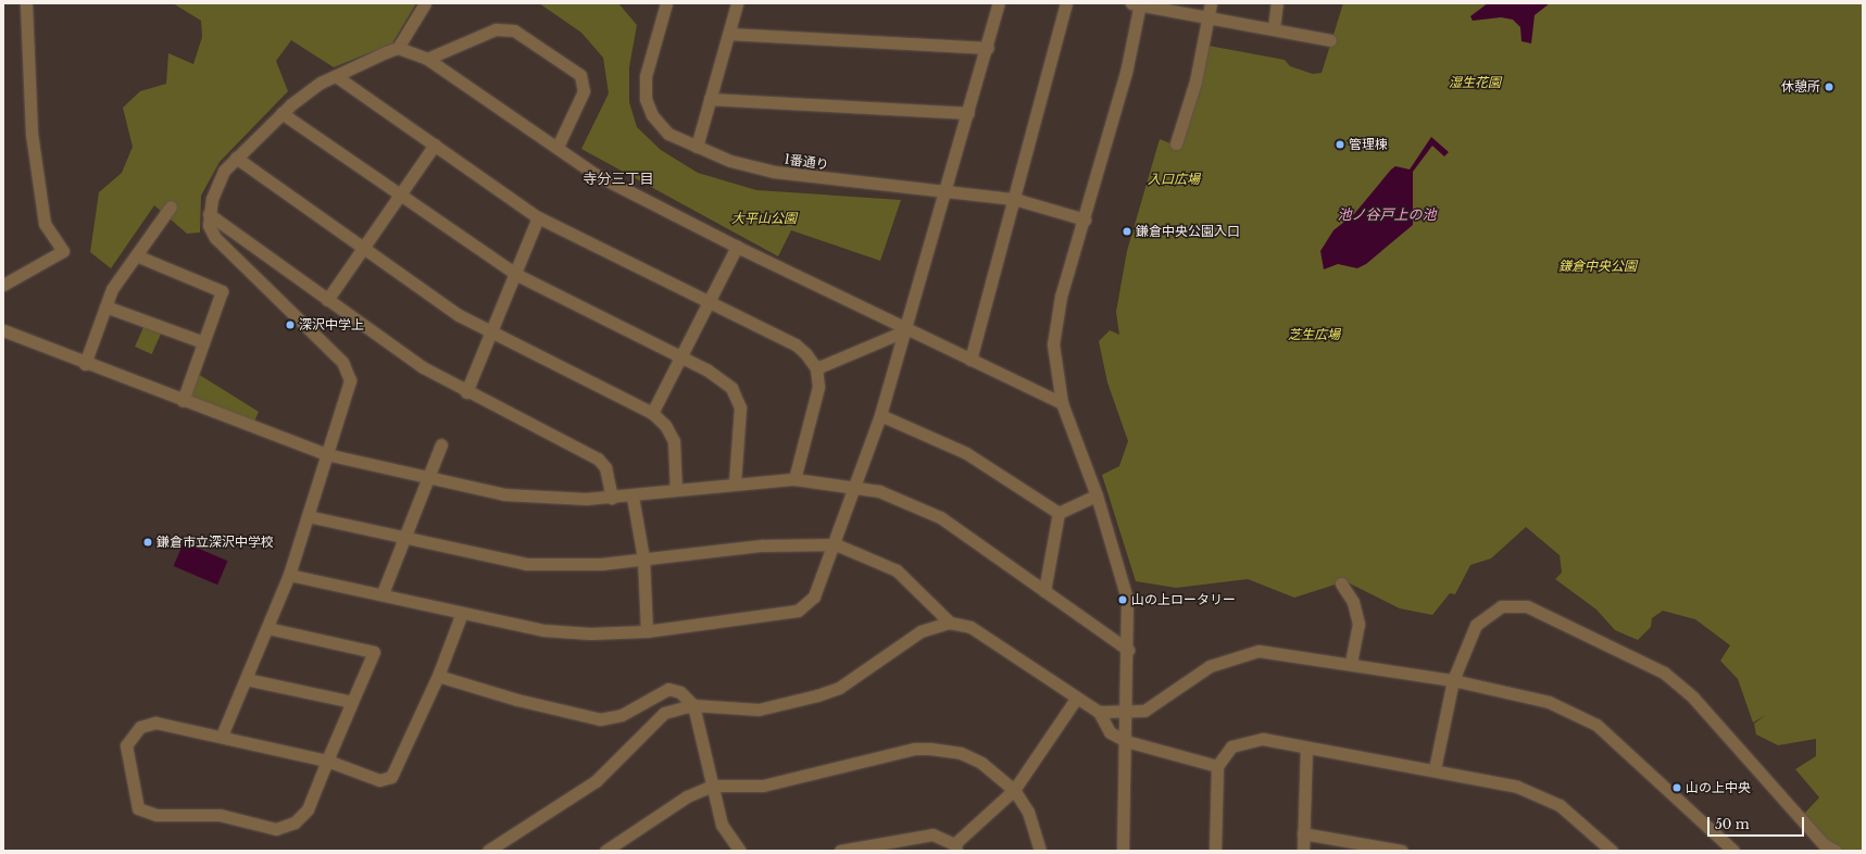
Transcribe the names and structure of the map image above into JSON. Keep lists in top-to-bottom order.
{
  "streets": {
    "street": ["1番通り"]
  },
  "districts": ["寺分三丁目"],
  "water": ["池ノ谷戸上の池"],
  "parks": [
    "湿生花園",
    "入口広場",
    "大平山公園",
    "鎌倉中央公園",
    "芝生広場"
  ],
  "places": [
    "休憩所",
    "管理棟",
    "鎌倉中央公園入口",
    "深沢中学上",
    "鎌倉市立深沢中学校",
    "山の上ロータリー",
    "山の上中央"
  ],
  "scale_bar": "50 m"
}
